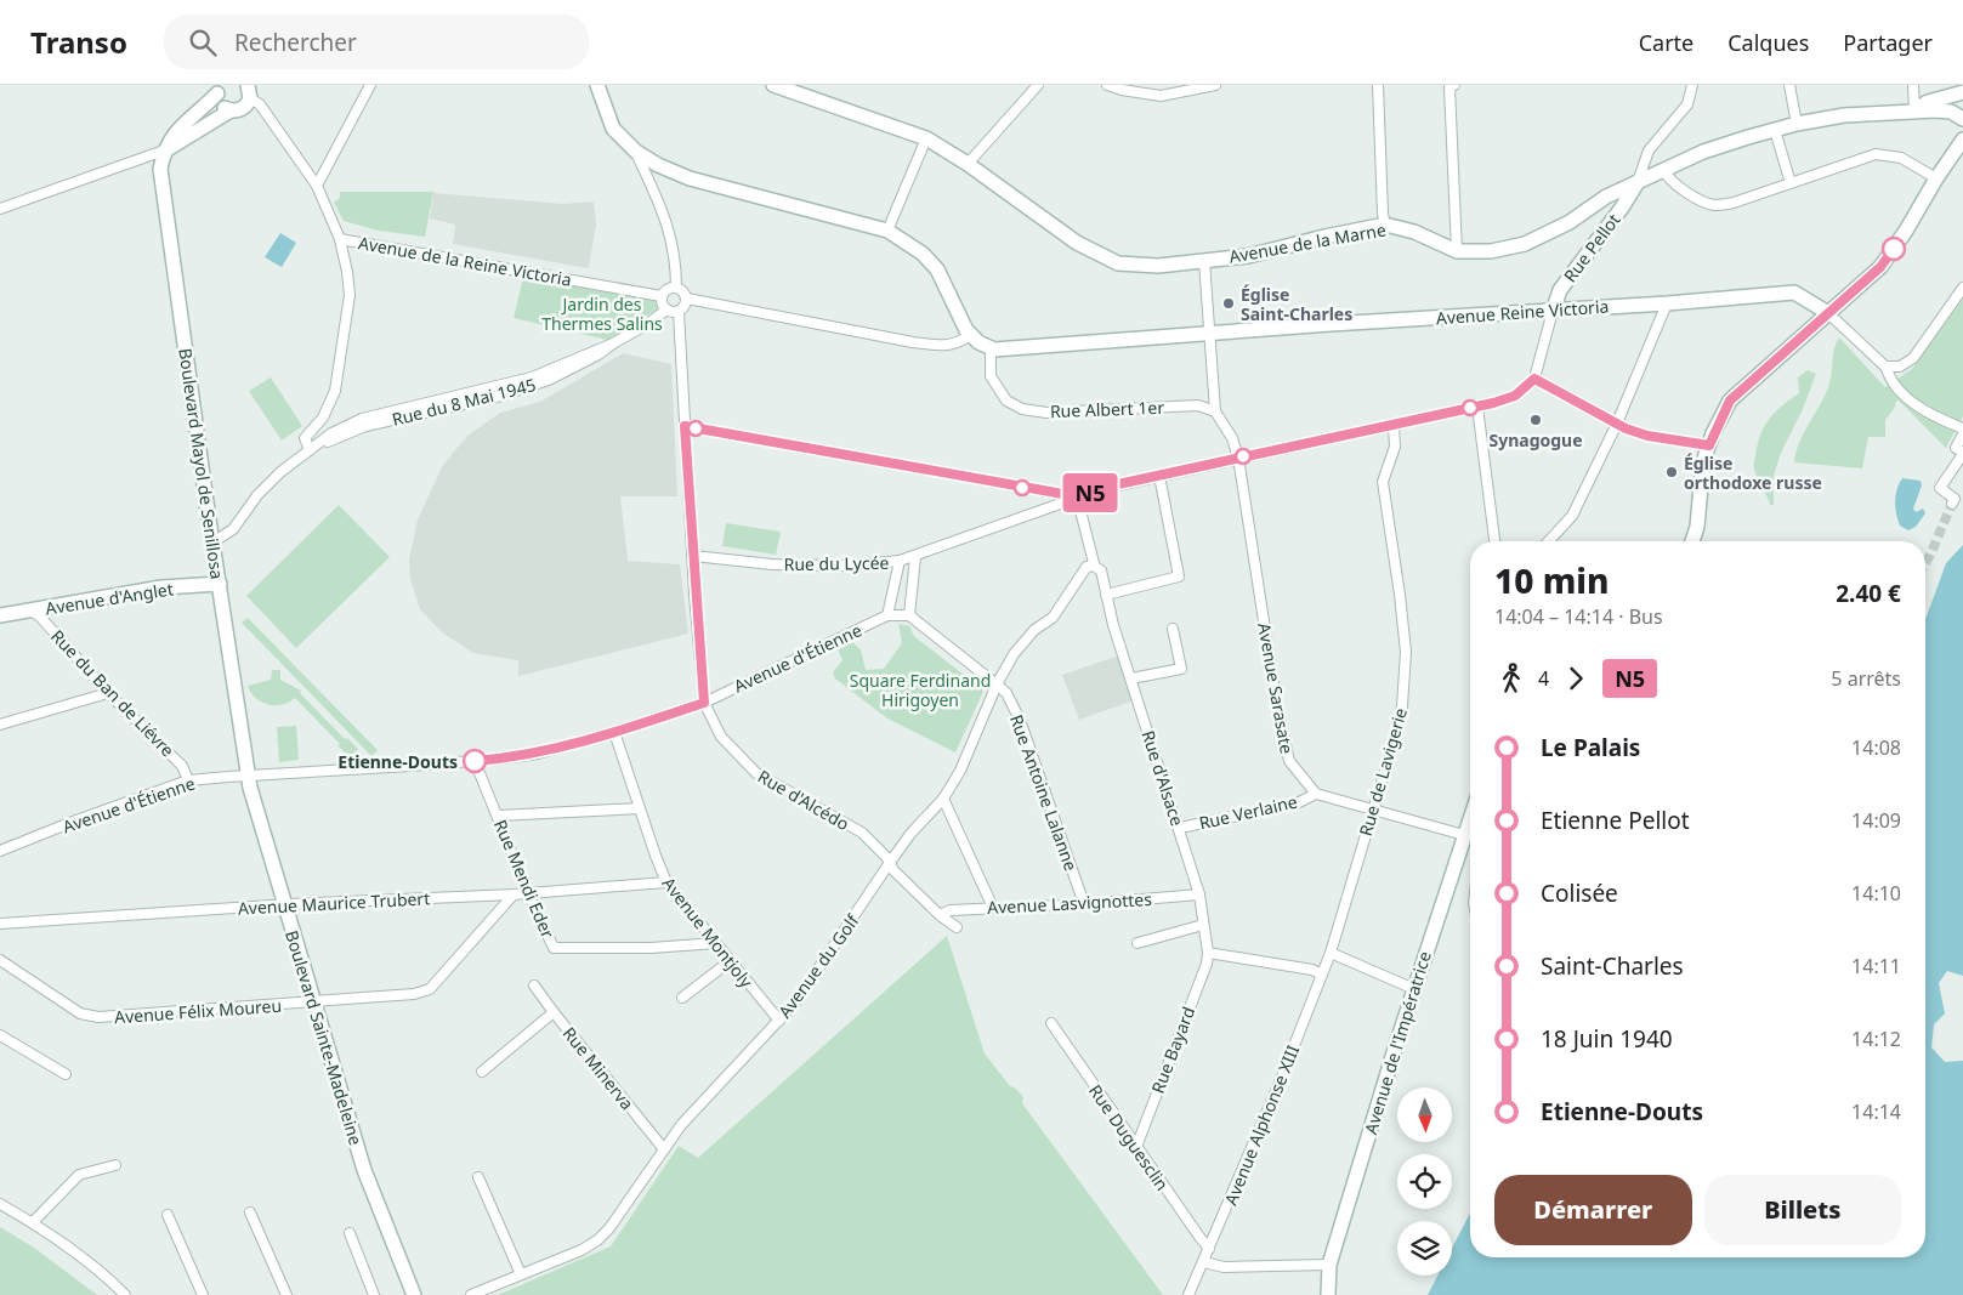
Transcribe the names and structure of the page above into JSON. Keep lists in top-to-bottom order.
{
  "streets": {
    "main road": [
      "Avenue de la Marne",
      "Rue Pellot",
      "Avenue Reine Victoria",
      "Boulevard Mayol de Senillosa",
      "Avenue d'Anglet",
      "Boulevard Sainte-Madeleine",
      "Avenue de l'Impératrice"
    ],
    "street": [
      "Avenue de la Reine Victoria",
      "Rue du 8 Mai 1945",
      "Rue Albert 1er",
      "Rue du Lycée",
      "Avenue d'Étienne",
      "Avenue Sarasate",
      "Rue du Ban de Liévre",
      "Rue de Lavigerie",
      "Rue d'Alsace",
      "Rue Antoine Lalanne",
      "Rue d'Alcédo",
      "Rue Verlaine",
      "Rue Mendi Eder",
      "Avenue Maurice Trubert",
      "Avenue Lasvignottes",
      "Avenue Montjoly",
      "Avenue du Golf",
      "Avenue Félix Moureu",
      "Rue Bayard",
      "Rue Minerva",
      "Avenue Alphonse XIII",
      "Rue Duguesclin"
    ]
  },
  "crossings": [
    ["Avenue de la Marne", "Rue Pellot"],
    ["Rue Pellot", "Avenue Reine Victoria"],
    ["Avenue de la Reine Victoria", "Rue du 8 Mai 1945"],
    ["Avenue de la Reine Victoria", "Rue d'Alcédo"],
    ["Rue du 8 Mai 1945", "Boulevard Mayol de Senillosa"],
    ["Rue du 8 Mai 1945", "Rue d'Alcédo"],
    ["Boulevard Mayol de Senillosa", "Avenue d'Anglet"],
    ["Boulevard Mayol de Senillosa", "Avenue d'Étienne"],
    ["Boulevard Mayol de Senillosa", "Boulevard Sainte-Madeleine"],
    ["Rue du Lycée", "Avenue Sarasate"],
    ["Rue du Lycée", "Rue de Lavigerie"],
    ["Rue du Lycée", "Rue d'Alsace"],
    ["Rue du Lycée", "Rue d'Alcédo"],
    ["Avenue d'Anglet", "Rue du Ban de Liévre"],
    ["Avenue d'Étienne", "Rue du Ban de Liévre"],
    ["Avenue d'Étienne", "Rue Antoine Lalanne"],
    ["Avenue d'Étienne", "Rue d'Alcédo"],
    ["Avenue d'Étienne", "Rue Mendi Eder"],
    ["Avenue d'Étienne", "Avenue Montjoly"],
    ["Avenue d'Étienne", "Boulevard Sainte-Madeleine"],
    ["Avenue Sarasate", "Rue Verlaine"],
    ["Rue de Lavigerie", "Avenue Alphonse XIII"],
    ["Rue d'Alsace", "Rue Verlaine"],
    ["Rue d'Alsace", "Avenue Lasvignottes"],
    ["Rue d'Alsace", "Avenue du Golf"],
    ["Rue d'Alsace", "Rue Bayard"],
    ["Rue Antoine Lalanne", "Avenue Lasvignottes"],
    ["Rue Antoine Lalanne", "Avenue du Golf"],
    ["Rue d'Alcédo", "Avenue du Golf"],
    ["Rue Mendi Eder", "Avenue Maurice Trubert"],
    ["Rue Mendi Eder", "Avenue Montjoly"],
    ["Avenue Maurice Trubert", "Avenue Montjoly"],
    ["Avenue Maurice Trubert", "Avenue Félix Moureu"],
    ["Avenue Maurice Trubert", "Boulevard Sainte-Madeleine"],
    ["Avenue Montjoly", "Avenue du Golf"],
    ["Avenue du Golf", "Rue Minerva"],
    ["Avenue Félix Moureu", "Boulevard Sainte-Madeleine"],
    ["Rue Bayard", "Rue Duguesclin"],
    ["Avenue Alphonse XIII", "Rue Duguesclin"]
  ],
  "parks": ["Jardin des Thermes Salins", "Square Ferdinand Hirigoyen"],
  "places": [
    "Église Saint-Charles",
    "Synagogue",
    "Église orthodoxe russe",
    "Etienne-Douts"
  ],
  "lines": ["bus line N5"],
  "north": "bottom",
  "page": {
    "header": "Transo",
    "search": "Rechercher",
    "nav": ["Carte", "Calques", "Partager"],
    "on_map": "N5",
    "heading": ["10 min", "14:04 – 14:14 · Bus", "2.40 €"],
    "legs": ["4", "N5", "5 arrêts"],
    "list": [
      {
        "name": "Le Palais",
        "value": "14:08"
      },
      {
        "name": "Etienne Pellot",
        "value": "14:09"
      },
      {
        "name": "Colisée",
        "value": "14:10"
      },
      {
        "name": "Saint-Charles",
        "value": "14:11"
      },
      {
        "name": "18 Juin 1940",
        "value": "14:12"
      },
      {
        "name": "Etienne-Douts",
        "value": "14:14"
      }
    ],
    "buttons": ["Démarrer", "Billets"]
  }
}
